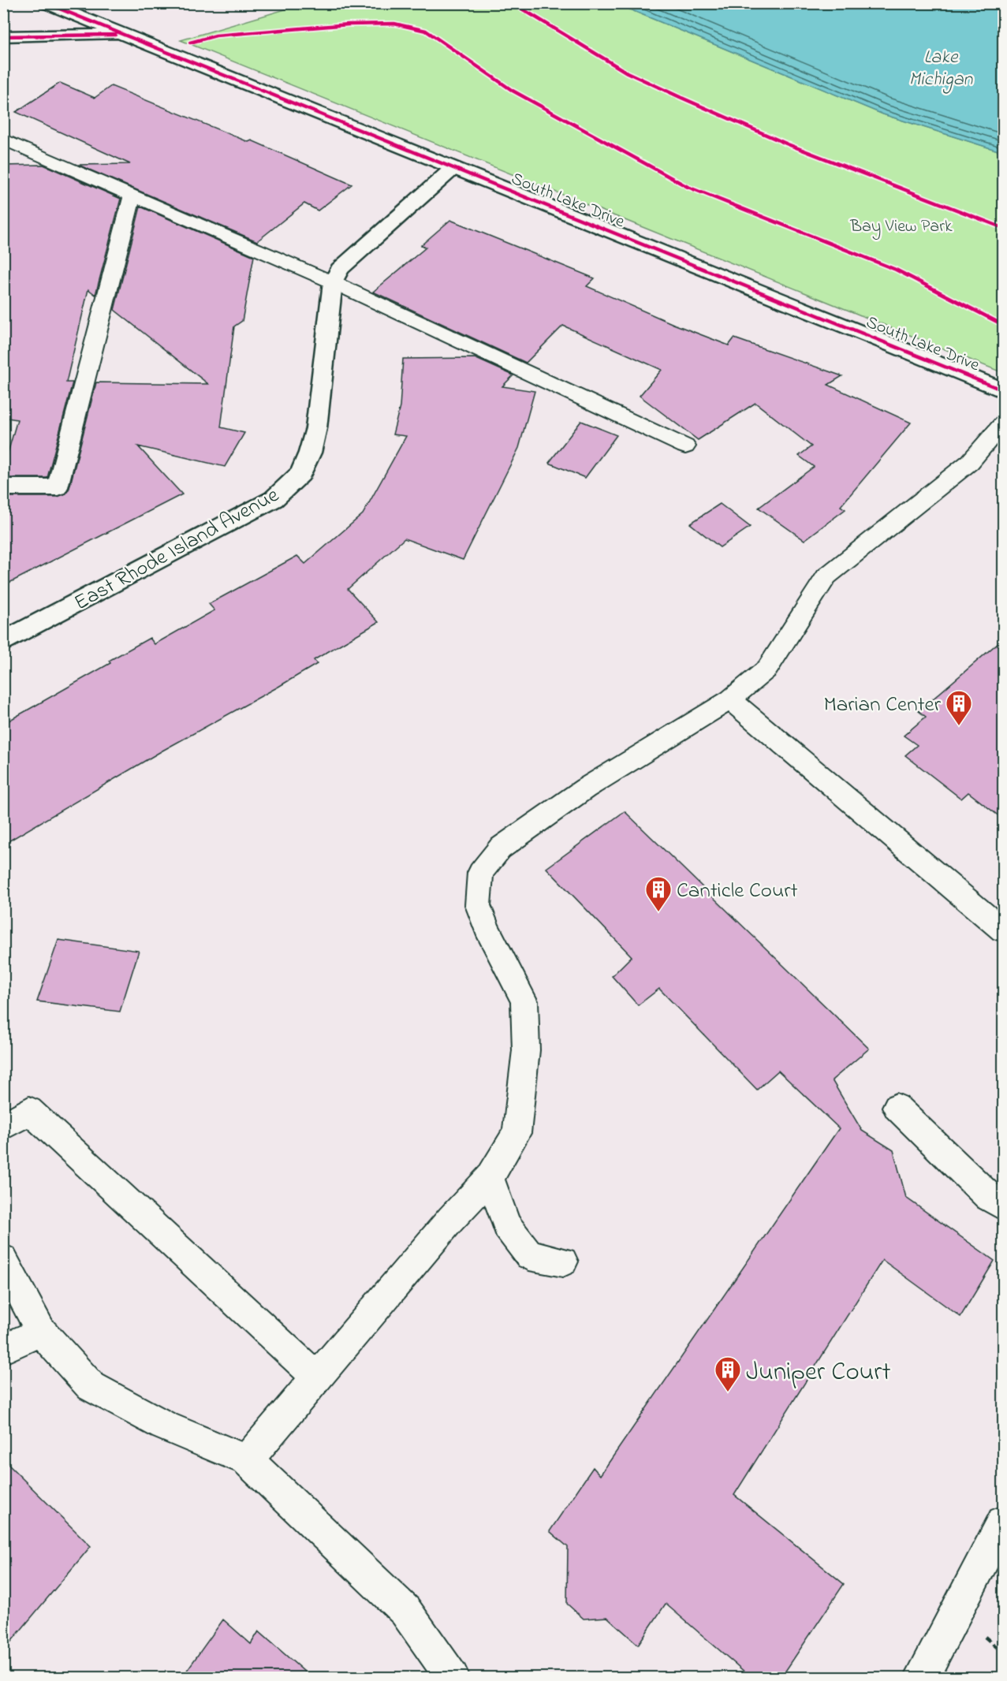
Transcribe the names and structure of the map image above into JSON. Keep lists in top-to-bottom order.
{
  "streets": {
    "street": ["South Lake Drive", "East Rhode Island Avenue"]
  },
  "crossings": [
    ["South Lake Drive", "East Rhode Island Avenue"]
  ],
  "water": ["Lake Michigan"],
  "parks": ["Bay View Park"],
  "places": {
    "building": ["Marian Center", "Canticle Court", "Juniper Court"]
  }
}
